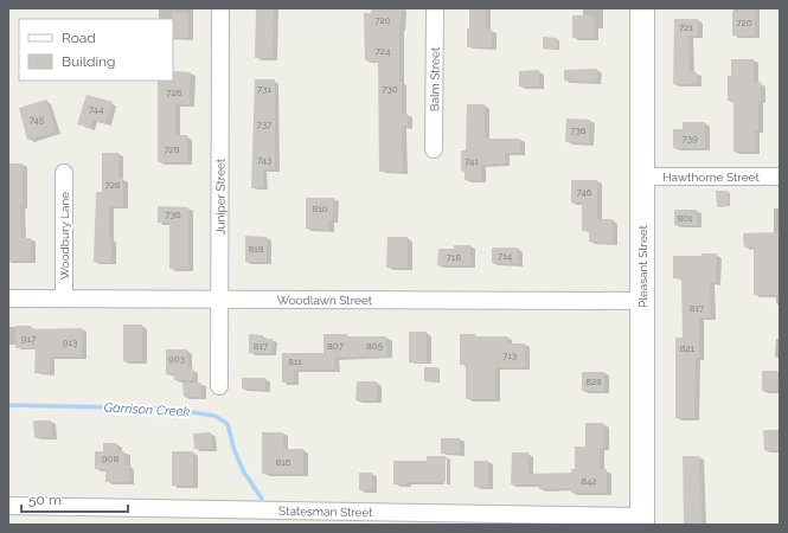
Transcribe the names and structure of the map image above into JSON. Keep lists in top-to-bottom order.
{
  "streets": {
    "street": [
      "Balm Street",
      "Hawthorne Street",
      "Juniper Street",
      "Woodbury Lane",
      "Pleasant Street",
      "Woodlawn Street",
      "Statesman Street"
    ]
  },
  "crossings": [
    ["Hawthorne Street", "Pleasant Street"],
    ["Juniper Street", "Woodlawn Street"],
    ["Woodbury Lane", "Woodlawn Street"],
    ["Pleasant Street", "Woodlawn Street"],
    ["Pleasant Street", "Statesman Street"]
  ],
  "water": ["Garrison Creek"],
  "house_numbers": [
    "720",
    "720",
    "721",
    "724",
    "731",
    "730",
    "726",
    "744",
    "745",
    "737",
    "736",
    "739",
    "728",
    "743",
    "741",
    "728",
    "746",
    "810",
    "736",
    "801",
    "818",
    "714",
    "718",
    "817",
    "917",
    "913",
    "817",
    "807",
    "805",
    "821",
    "713",
    "903",
    "811",
    "828",
    "908",
    "816",
    "842"
  ],
  "legend": ["Road", "Building"],
  "scale_bar": "50 m"
}
